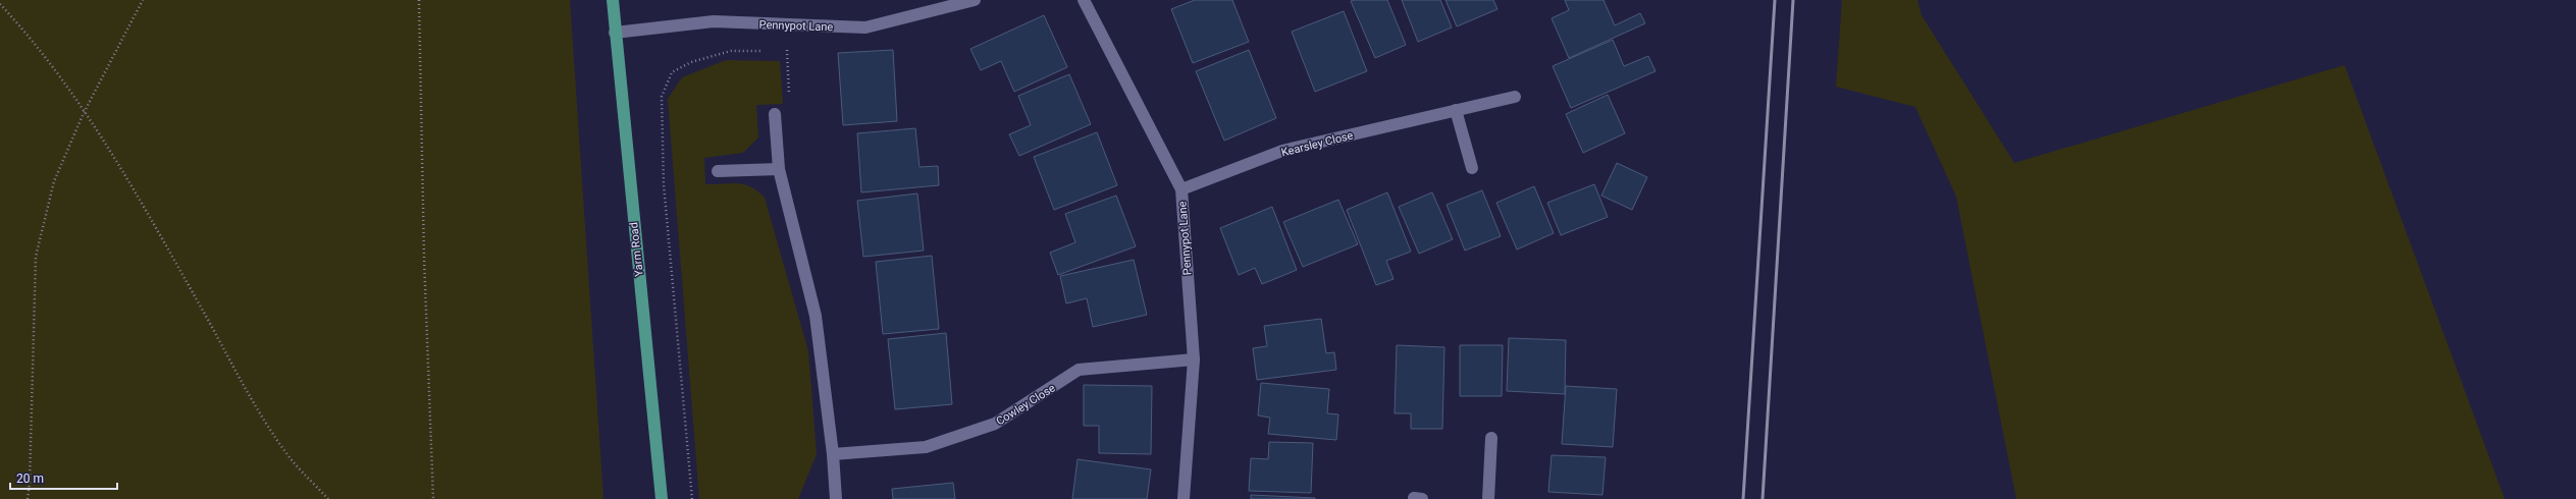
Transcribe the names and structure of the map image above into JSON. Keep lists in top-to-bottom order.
{
  "streets": {
    "main road": ["Yarm Road"],
    "street": ["Pennypot Lane", "Kearsley Close", "Cowley Close"]
  },
  "crossings": [
    ["Pennypot Lane", "Kearsley Close"],
    ["Pennypot Lane", "Yarm Road"],
    ["Pennypot Lane", "Cowley Close"]
  ],
  "scale_bar": "20 m"
}
